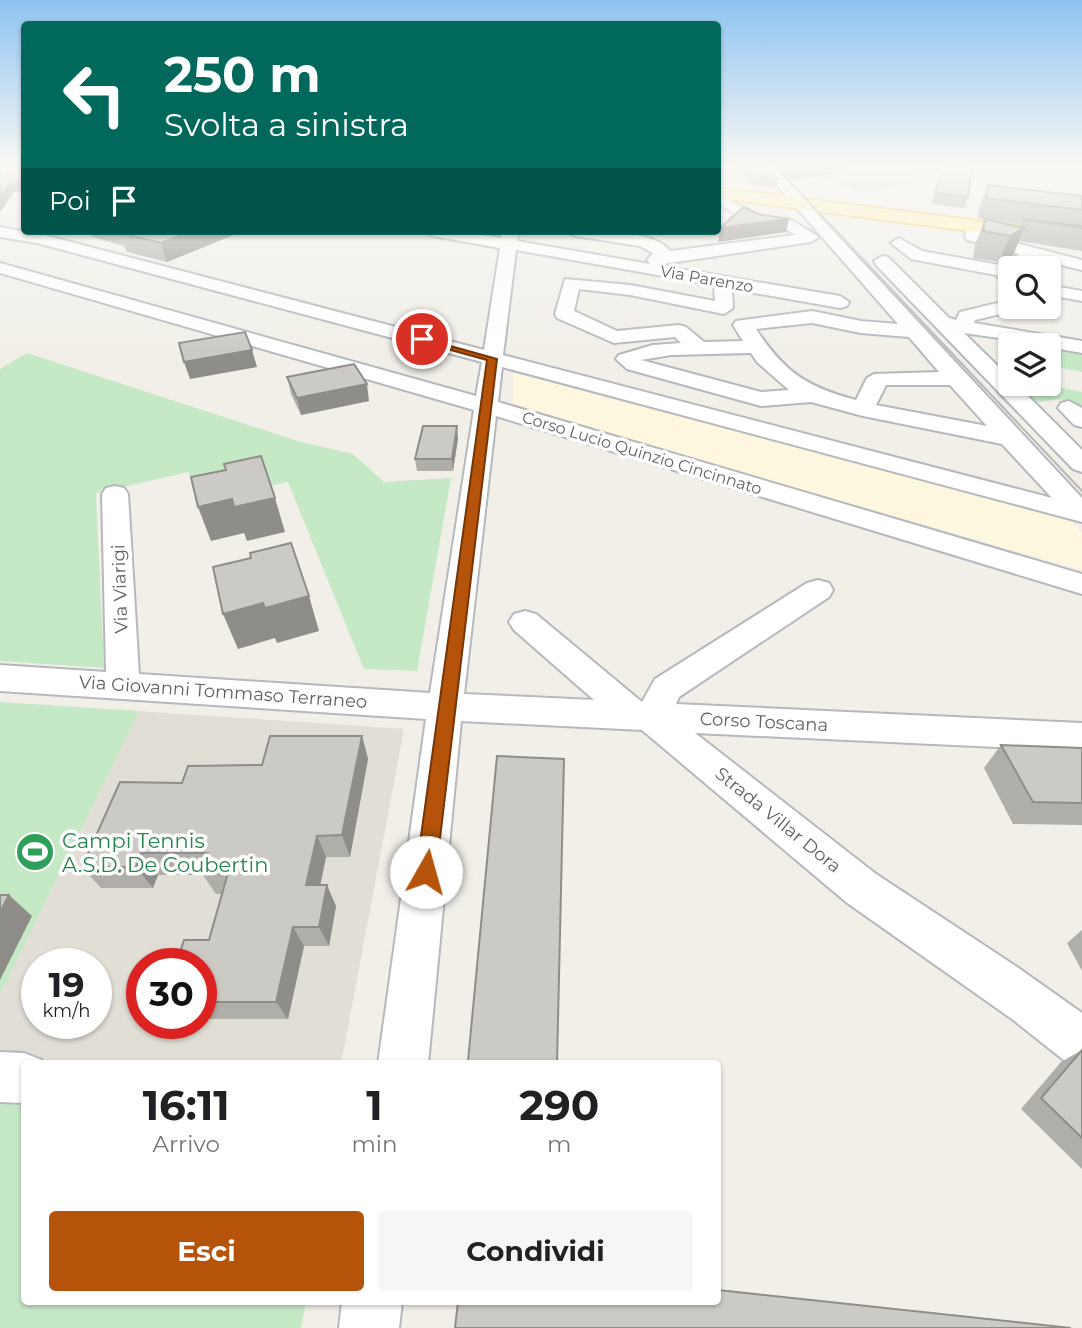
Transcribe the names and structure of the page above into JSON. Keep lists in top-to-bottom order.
{
  "streets": {
    "street": [
      "Via Parenzo",
      "Corso Lucio Quinzio Cincinnato",
      "Via Viarigi",
      "Via Giovanni Tommaso Terraneo",
      "Corso Toscana",
      "Strada Villar Dora"
    ]
  },
  "crossings": [
    ["Via Viarigi", "Via Giovanni Tommaso Terraneo"],
    ["Via Giovanni Tommaso Terraneo", "Corso Toscana"],
    ["Corso Toscana", "Strada Villar Dora"]
  ],
  "places": {
    "sports": ["Campi Tennis A.S.D. De Coubertin"]
  },
  "page": {
    "turn": ["250 m", "Svolta a sinistra"],
    "then": "Poi",
    "speed": "19 km/h",
    "limit": "30",
    "eta": [
      "16:11",
      "Arrivo",
      "1",
      "min",
      "290",
      "m"
    ],
    "buttons": ["Esci", "Condividi"]
  }
}
